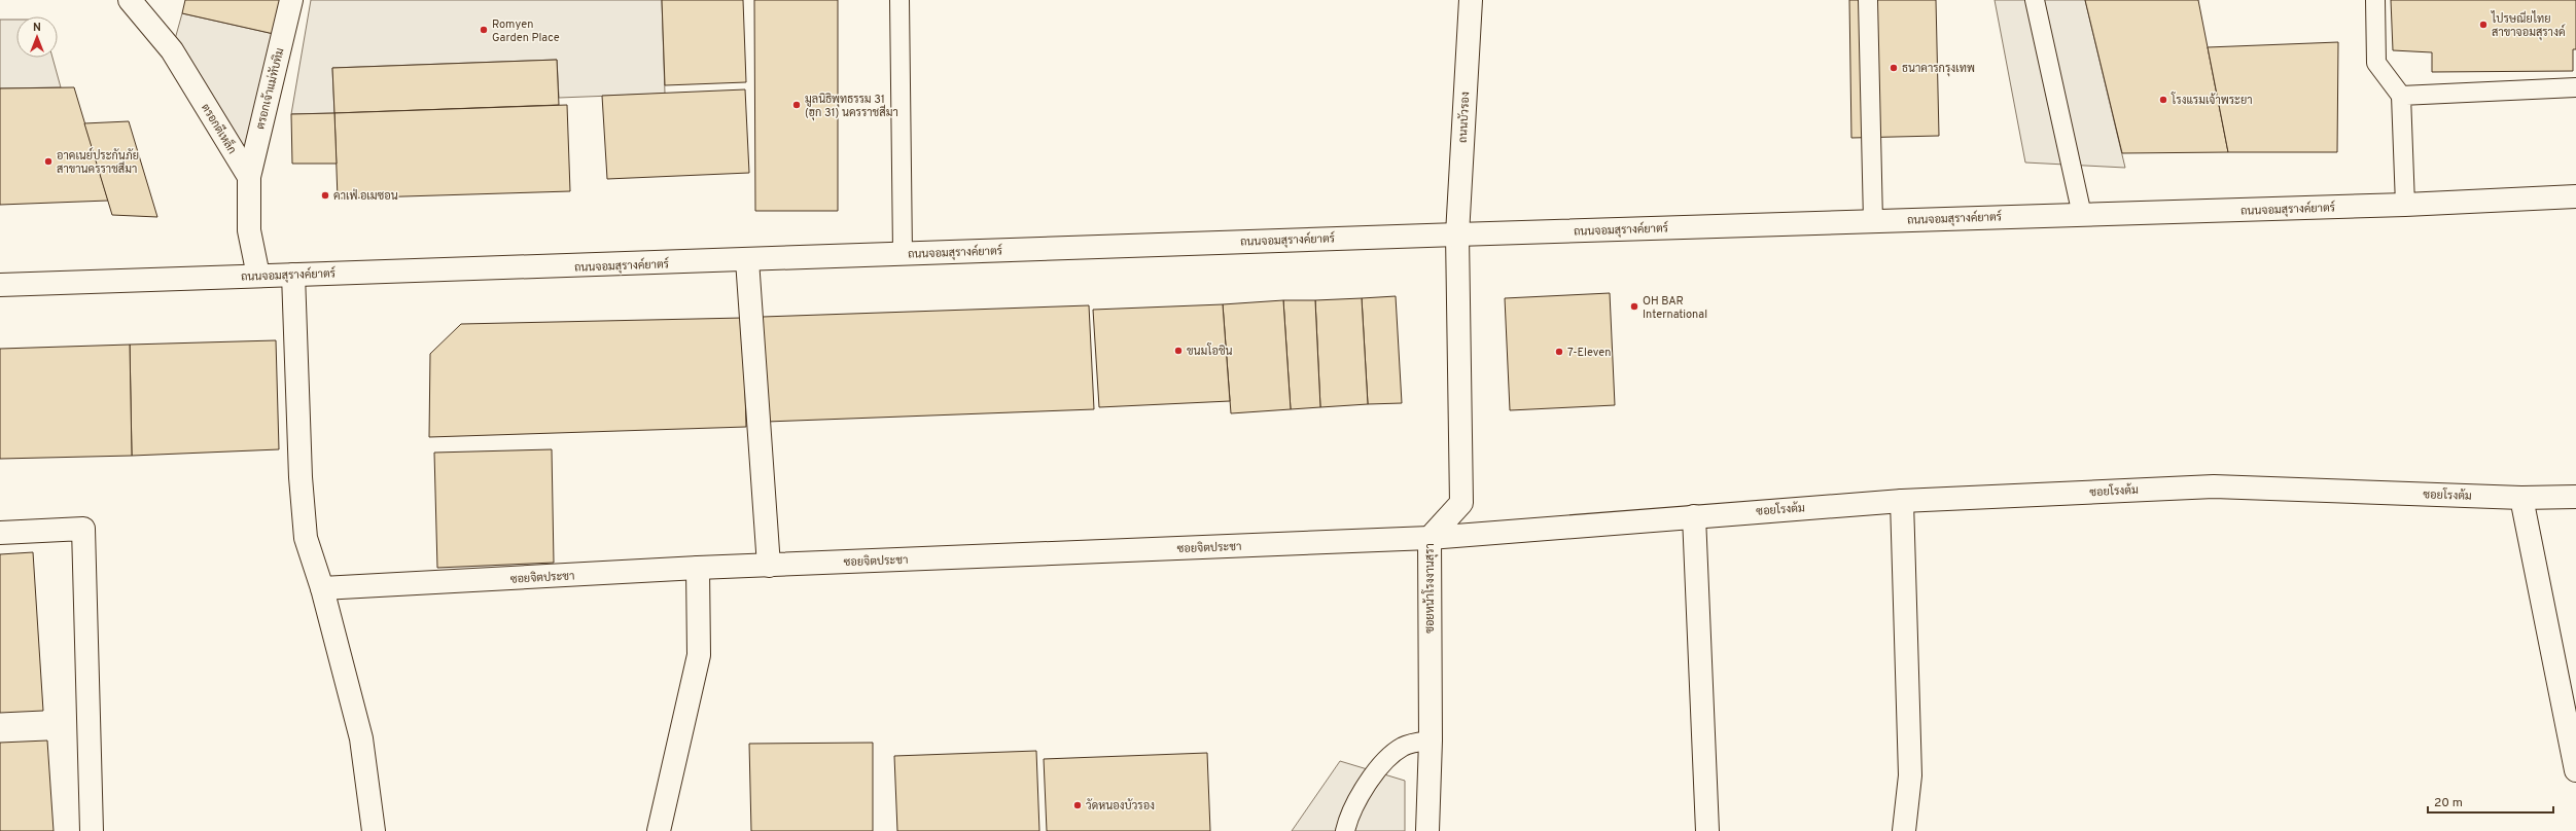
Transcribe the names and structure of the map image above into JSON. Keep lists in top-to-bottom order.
{
  "streets": {
    "street": [
      "ตรอกเจ้าแม่ทับทิม",
      "ถนนบัวรอง",
      "ตรอกตีเหล็ก",
      "ถนนจอมสุรางค์ยาตร์",
      "ซอยโรงต้ม",
      "ซอยจิตประชา",
      "ซอยหน้าโรงงานสุรา"
    ]
  },
  "crossings": [
    ["ตรอกเจ้าแม่ทับทิม", "ตรอกตีเหล็ก"],
    ["ถนนบัวรอง", "ถนนจอมสุรางค์ยาตร์"],
    ["ถนนบัวรอง", "ซอยหน้าโรงงานสุรา"],
    ["ถนนจอมสุรางค์ยาตร์", "ซอยหน้าโรงงานสุรา"],
    ["ซอยโรงต้ม", "ซอยจิตประชา"],
    ["ซอยโรงต้ม", "ซอยหน้าโรงงานสุรา"],
    ["ซอยจิตประชา", "ซอยหน้าโรงงานสุรา"]
  ],
  "places": [
    "ไปรษณียไทย สาขาจอมสุรางค์",
    "Romyen Garden Place",
    "ธนาคารกรุงเทพ",
    "โรงแรมเจ้าพระยา",
    "มูลนิธิพุทธรรม 31 (ฮุก 31) นครราชสีมา",
    "อาคเนย์ประกันภัย สาขานครราชสีมา",
    "คาเฟ่ อเมซอน",
    "OH BAR International",
    "ขนมโอชิน",
    "7-Eleven",
    "วัดหนองบัวรอง"
  ],
  "scale_bar": "20 m",
  "north": "top"
}
